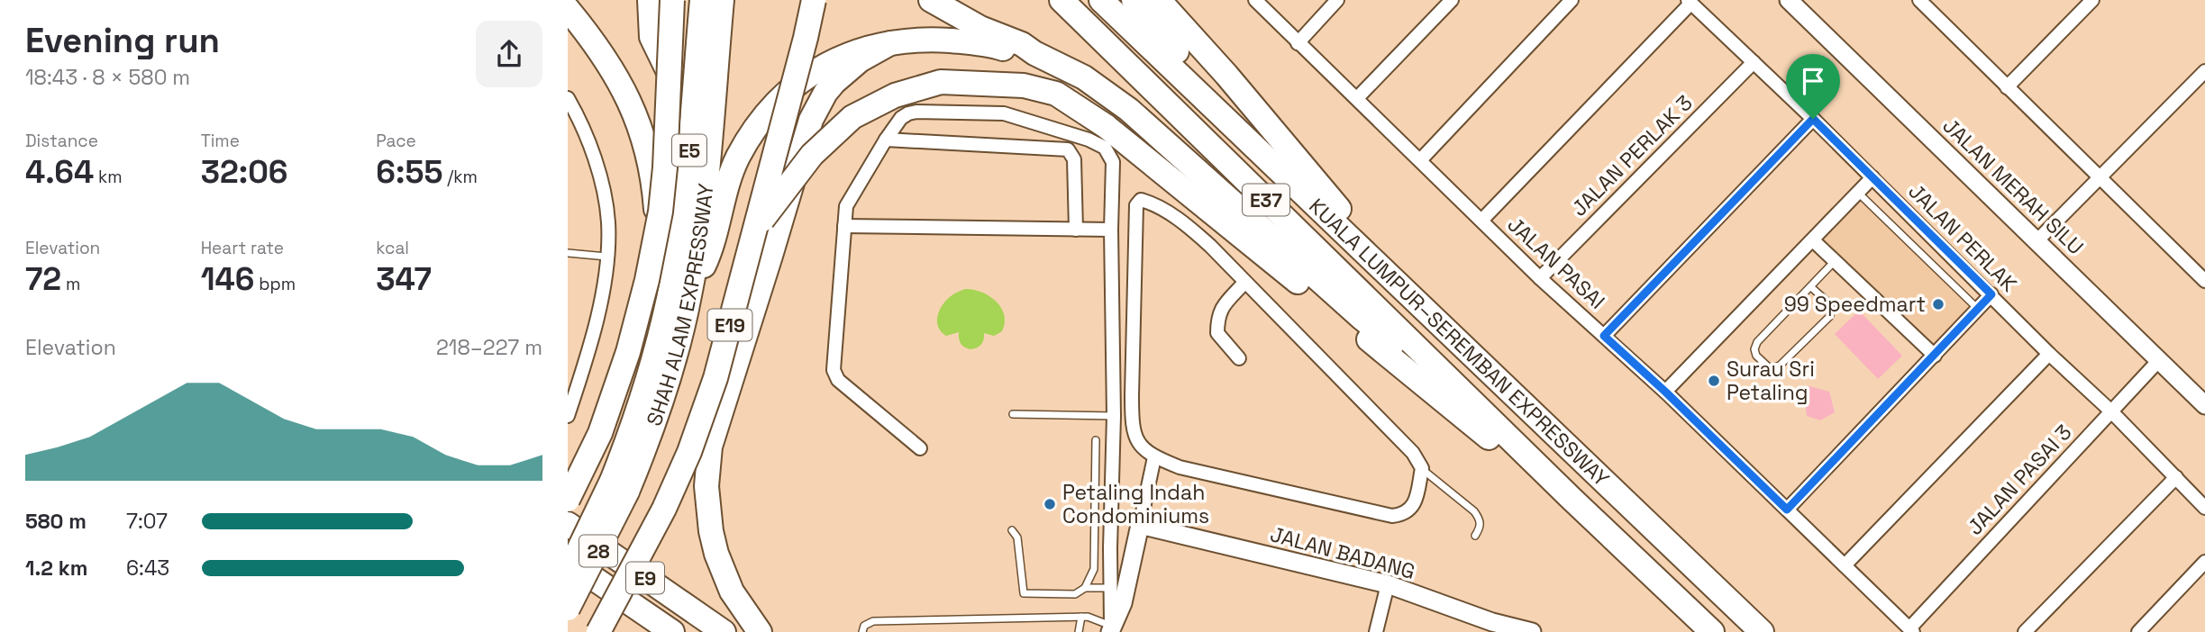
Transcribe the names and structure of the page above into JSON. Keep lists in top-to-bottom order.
{
  "streets": {
    "highway": [
      "E5",
      "E37",
      "SHAH ALAM EXPRESSWAY",
      "E19",
      "KUALA LUMPUR–SEREMBAN EXPRESSWAY",
      "28",
      "E9"
    ],
    "street": [
      "JALAN PERLAK 3",
      "JALAN MERAH SILU",
      "JALAN PERLAK",
      "JALAN PASAI",
      "JALAN PASAI 3",
      "JALAN BADANG"
    ]
  },
  "crossings": [
    ["JALAN PERLAK 3", "JALAN PERLAK"],
    ["JALAN PERLAK 3", "JALAN PASAI"],
    ["JALAN MERAH SILU", "JALAN PASAI 3"],
    ["JALAN PERLAK", "JALAN PASAI 3"],
    ["JALAN PASAI", "JALAN PASAI 3"],
    ["SHAH ALAM EXPRESSWAY", "28"]
  ],
  "places": ["99 Speedmart", "Surau Sri Petaling", "Petaling Indah Condominiums"],
  "page": {
    "heading": ["Evening run", "18:43 · 8 × 580 m"],
    "stats": [
      ["Distance", "4.64 km"],
      ["Time", "32:06"],
      ["Pace", "6:55 /km"],
      ["Elevation", "72 m"],
      ["Heart rate", "146 bpm"],
      ["kcal", "347"]
    ],
    "chart": ["Elevation", "218–227 m"],
    "list": [
      {
        "name": "580 m",
        "note": "7:07"
      },
      {
        "name": "1.2 km",
        "note": "6:43"
      }
    ]
  }
}
